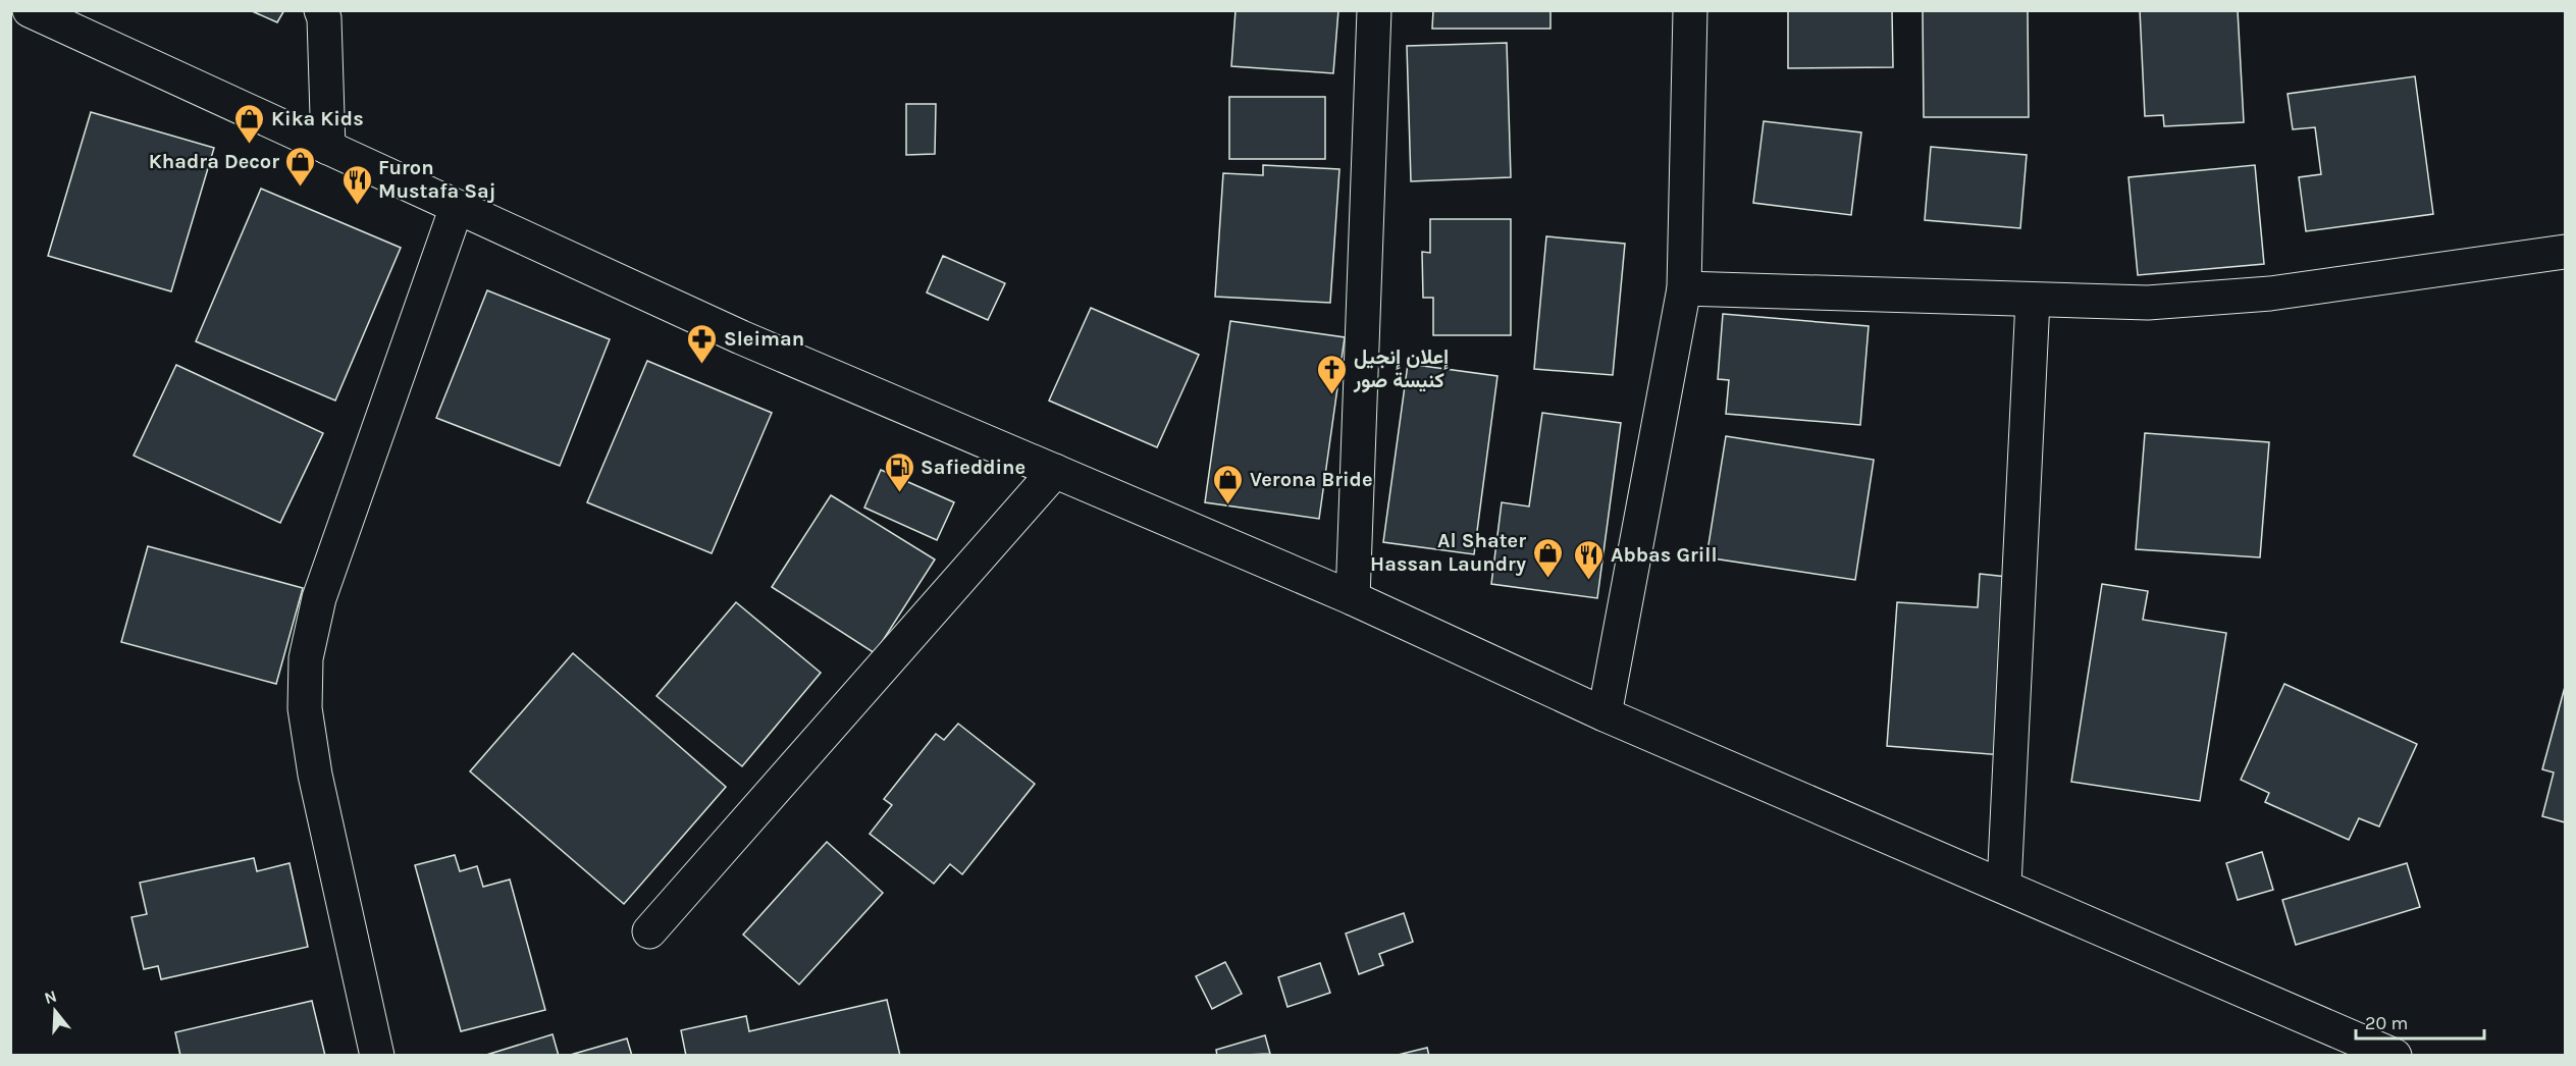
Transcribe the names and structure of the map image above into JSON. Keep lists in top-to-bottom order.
{
  "places": {
    "shop": [
      "Kika Kids",
      "Khadra Decor",
      "Verona Bride",
      "Al Shater Hassan Laundry"
    ],
    "restaurant": ["Furon Mustafa Saj", "Abbas Grill"],
    "pharmacy": ["Sleiman"],
    "church": ["إعلان إنجيل كنيسة صور"],
    "fuel station": ["Safieddine"]
  },
  "scale_bar": "20 m",
  "north": "top"
}
